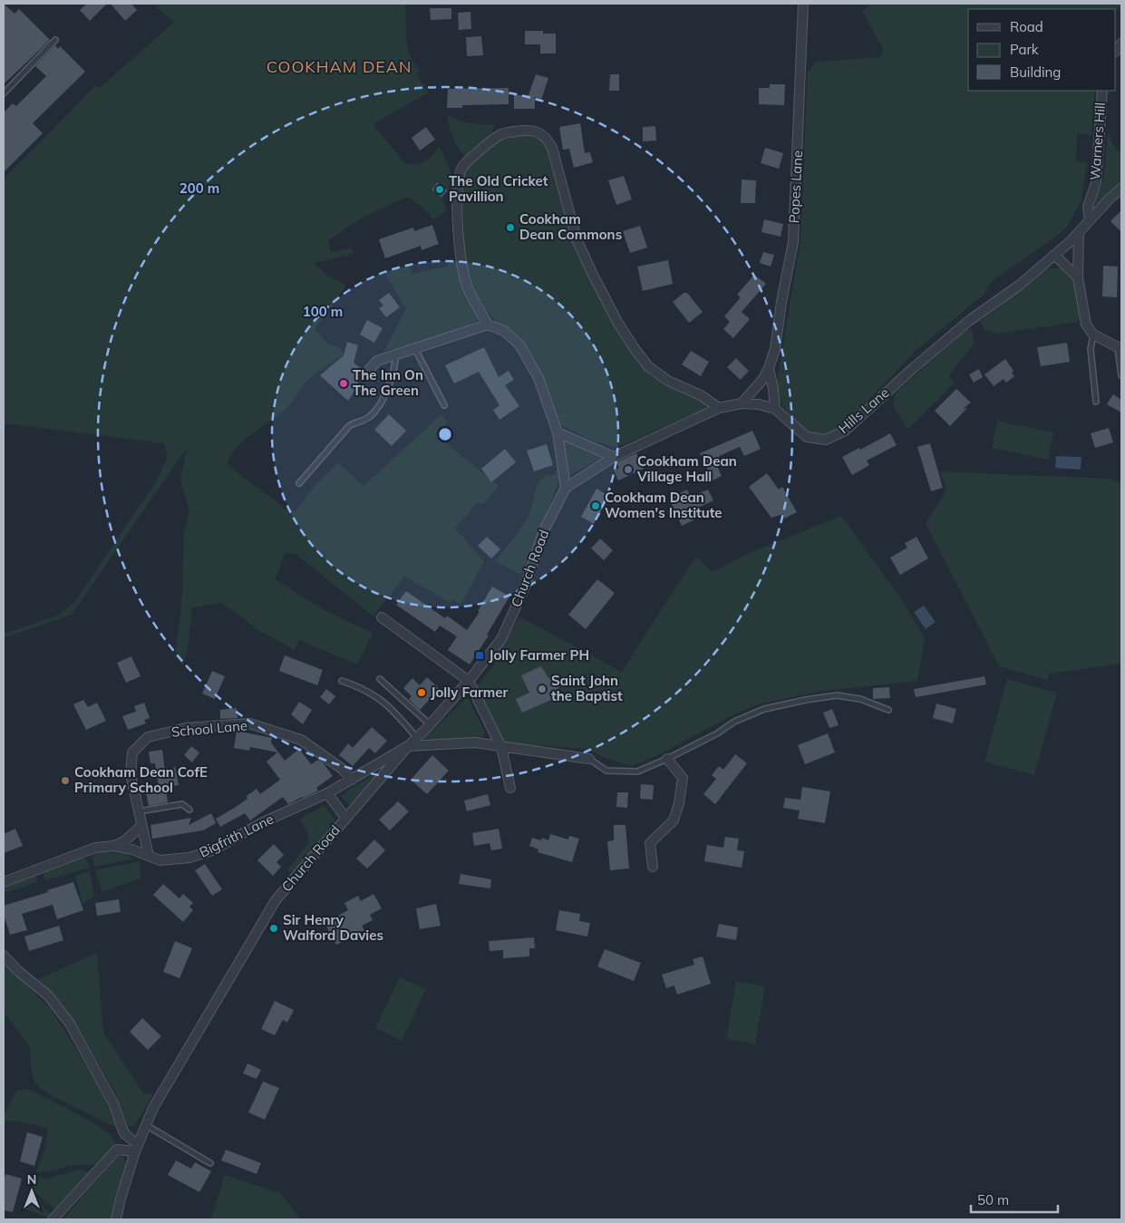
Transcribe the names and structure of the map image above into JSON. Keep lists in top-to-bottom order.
{
  "streets": {
    "street": [
      "Warners Hill",
      "Popes Lane",
      "Hills Lane",
      "Church Road",
      "School Lane",
      "Bigfrith Lane"
    ]
  },
  "crossings": [
    ["Warners Hill", "Hills Lane"],
    ["Popes Lane", "Hills Lane"],
    ["Hills Lane", "Church Road"],
    ["Church Road", "Bigfrith Lane"],
    ["School Lane", "Bigfrith Lane"]
  ],
  "districts": ["COOKHAM DEAN"],
  "places": {
    "other": [
      "The Old Cricket Pavillion",
      "Cookham Dean Commons",
      "The Inn On The Green",
      "Cookham Dean Village Hall",
      "Cookham Dean Women's Institute",
      "Saint John the Baptist",
      "Jolly Farmer",
      "Cookham Dean CofE Primary School",
      "Sir Henry Walford Davies"
    ],
    "transit": ["Jolly Farmer PH"]
  },
  "legend": ["Road", "Park", "Building"],
  "scale_bar": "50 m",
  "north": "top",
  "rings": ["200 m", "100 m"]
}
